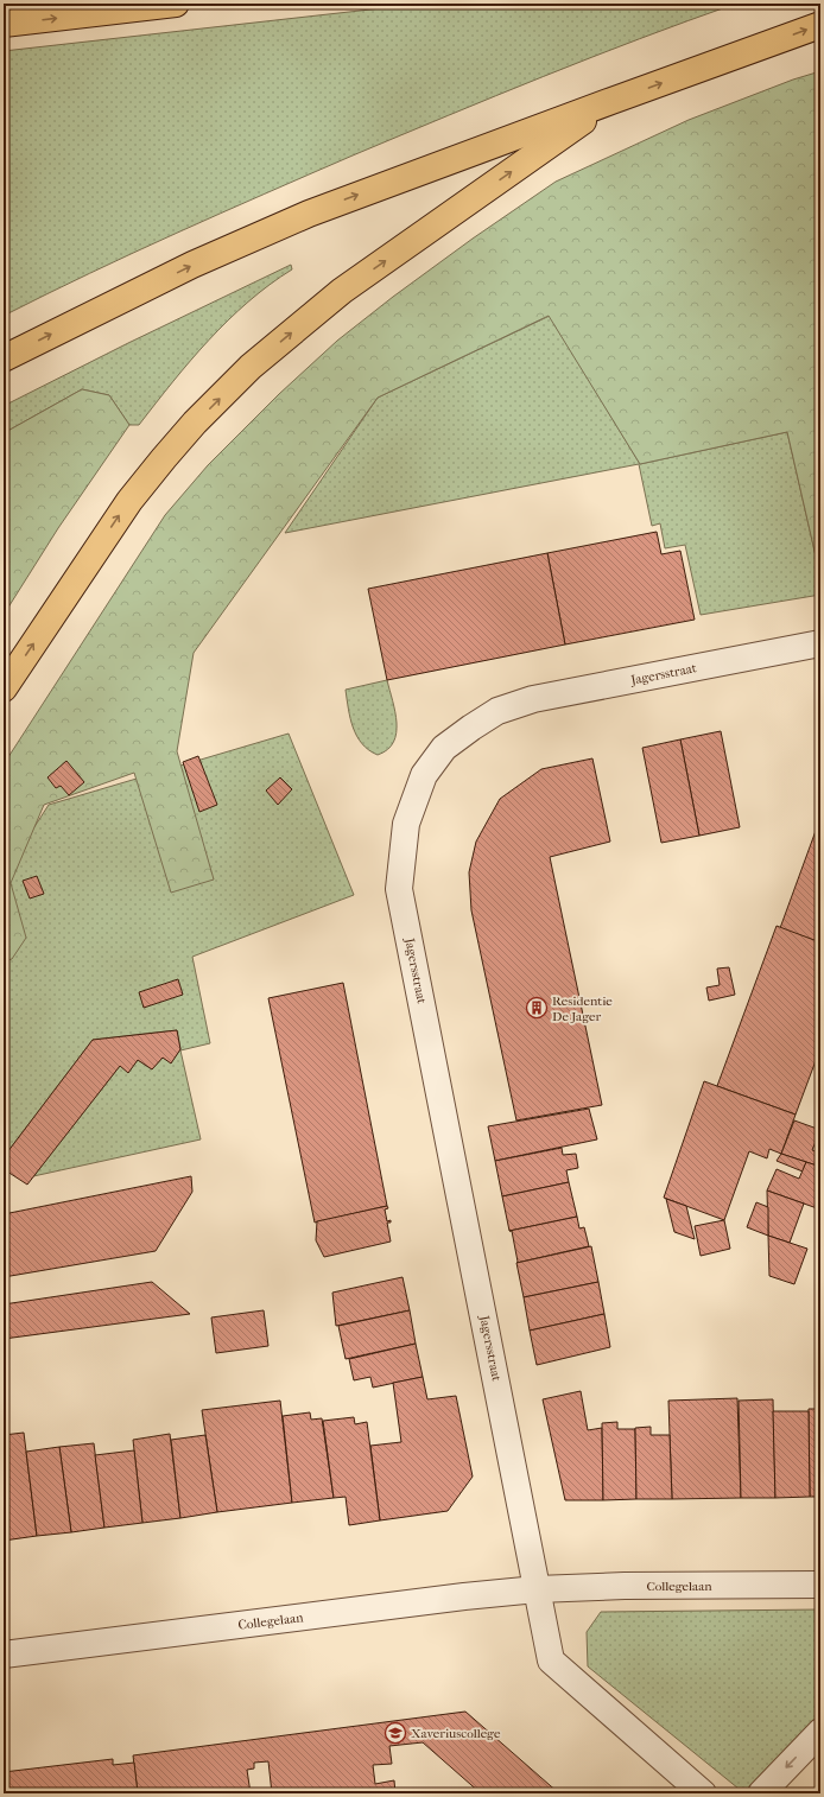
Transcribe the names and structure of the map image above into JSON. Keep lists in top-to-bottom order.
{
  "streets": {
    "street": ["Jagersstraat", "Collegelaan"]
  },
  "crossings": [
    ["Jagersstraat", "Collegelaan"]
  ],
  "places": {
    "building": ["Residentie De Jager"],
    "school or university": ["Xaveriuscollege"]
  }
}
